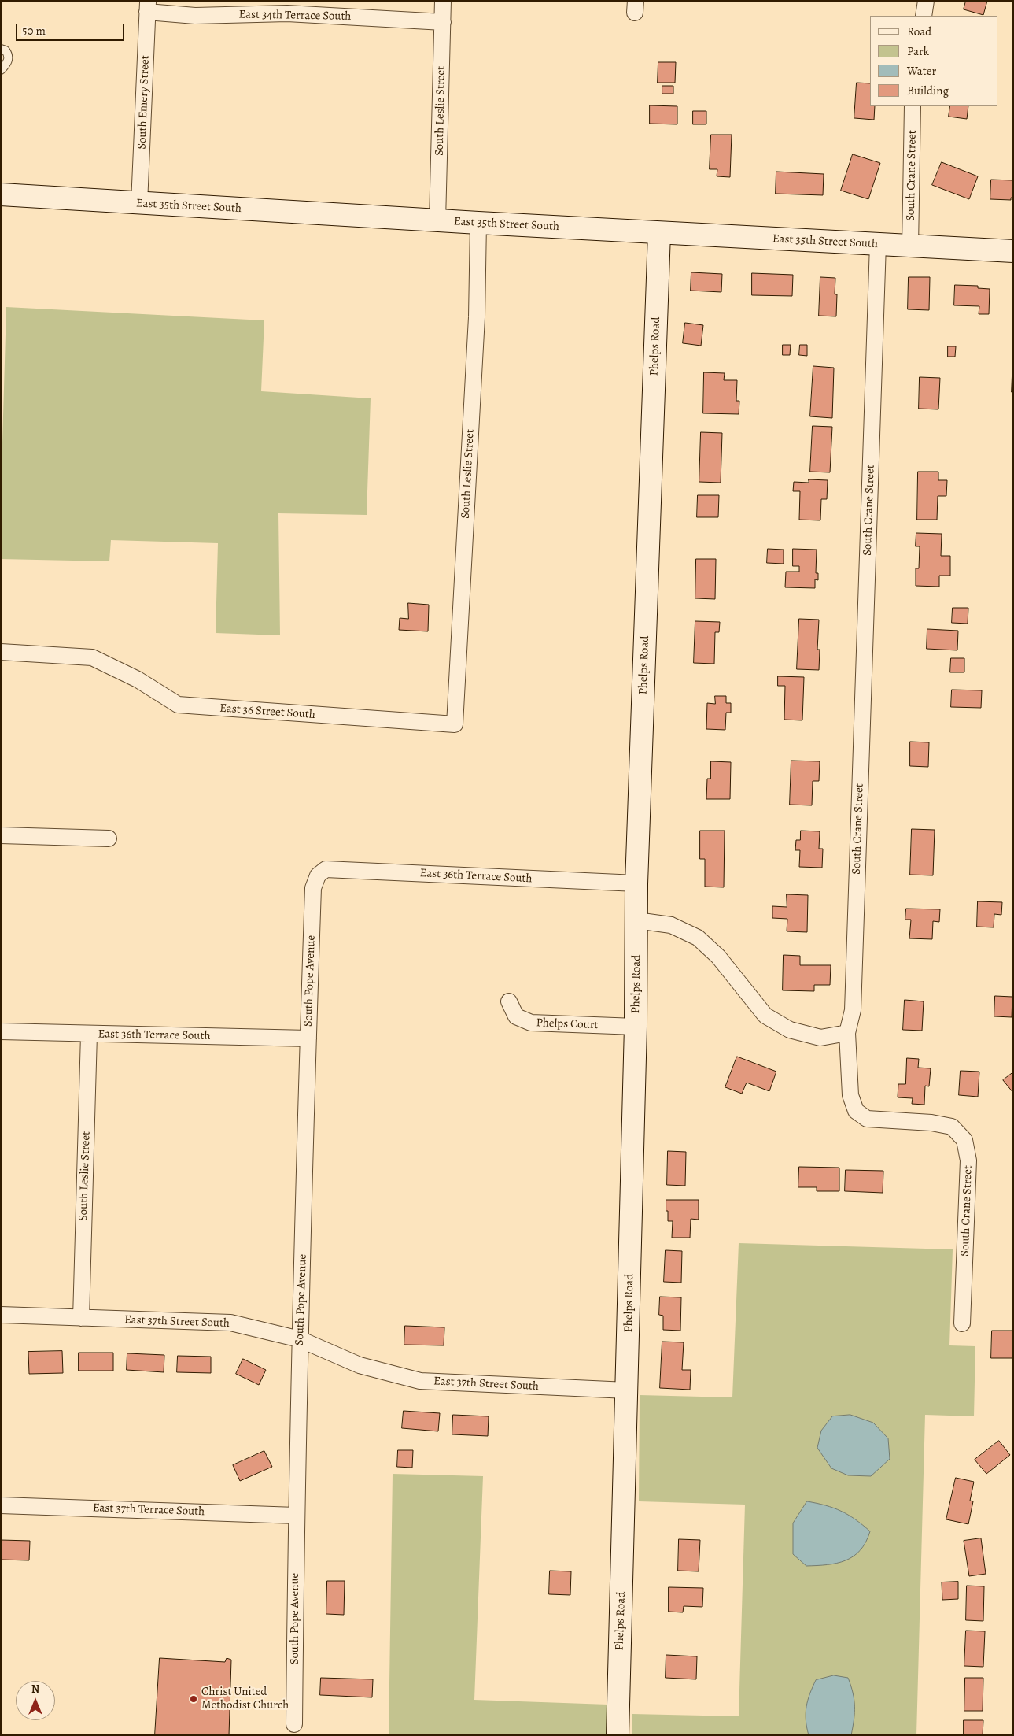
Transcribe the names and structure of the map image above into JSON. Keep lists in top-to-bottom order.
{
  "streets": {
    "street": [
      "East 34th Terrace South",
      "South Emery Street",
      "South Leslie Street",
      "South Crane Street",
      "East 35th Street South",
      "Phelps Road",
      "East 36 Street South",
      "East 36th Terrace South",
      "South Pope Avenue",
      "Phelps Court",
      "East 37th Street South",
      "East 37th Terrace South"
    ]
  },
  "crossings": [
    ["East 34th Terrace South", "South Emery Street"],
    ["East 34th Terrace South", "South Leslie Street"],
    ["South Emery Street", "East 35th Street South"],
    ["South Leslie Street", "East 35th Street South"],
    ["South Leslie Street", "East 36 Street South"],
    ["South Leslie Street", "East 36th Terrace South"],
    ["South Leslie Street", "East 37th Street South"],
    ["South Crane Street", "East 35th Street South"],
    ["East 35th Street South", "Phelps Road"],
    ["Phelps Road", "East 36th Terrace South"],
    ["Phelps Road", "Phelps Court"],
    ["Phelps Road", "East 37th Street South"],
    ["East 36th Terrace South", "South Pope Avenue"],
    ["South Pope Avenue", "East 37th Street South"],
    ["South Pope Avenue", "East 37th Terrace South"]
  ],
  "places": ["Christ United Methodist Church"],
  "legend": [
    "Road",
    "Park",
    "Water",
    "Building"
  ],
  "scale_bar": "50 m",
  "north": "top"
}
